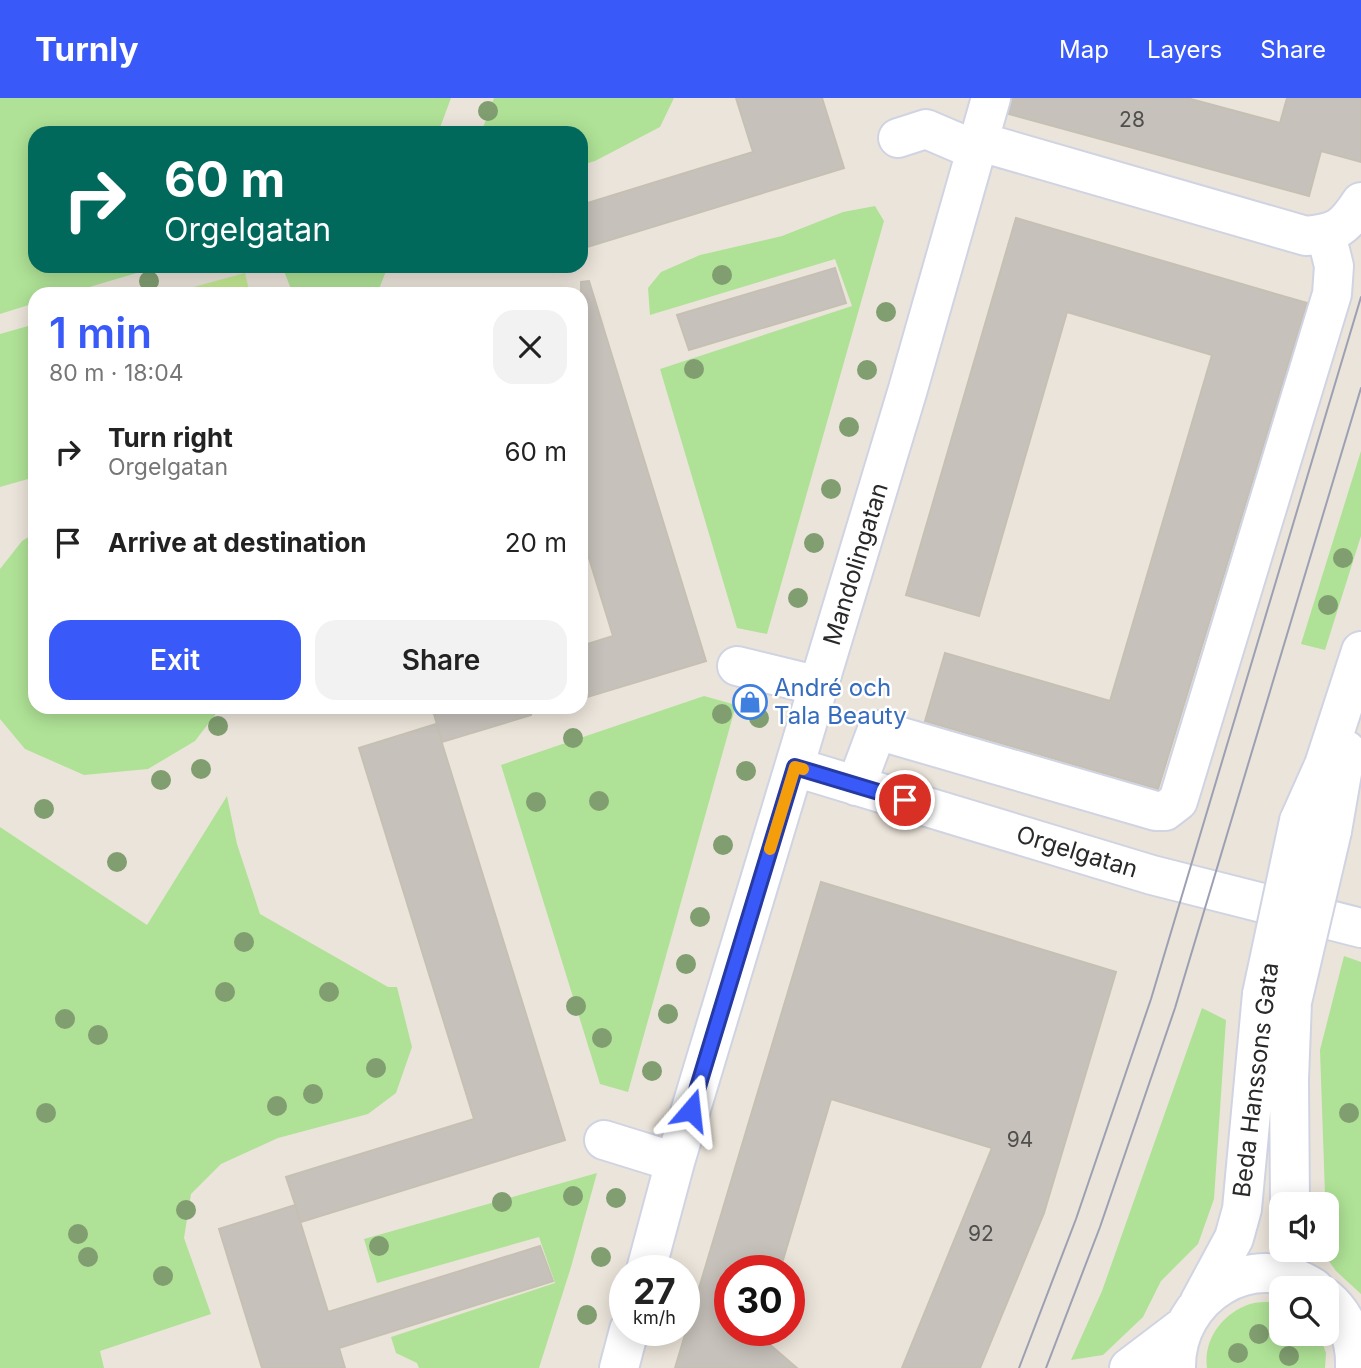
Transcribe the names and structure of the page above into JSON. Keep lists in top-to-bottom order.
{
  "streets": {
    "street": ["Mandolingatan", "Orgelgatan", "Beda Hanssons Gata"]
  },
  "crossings": [
    ["Mandolingatan", "Orgelgatan"]
  ],
  "places": {
    "shop": ["André och Tala Beauty"]
  },
  "house_numbers": ["28", "94", "92"],
  "page": {
    "header": "Turnly",
    "nav": ["Map", "Layers", "Share"],
    "turn": ["60 m", "Orgelgatan"],
    "heading": ["1 min", "80 m · 18:04"],
    "list": [
      {
        "name": "Turn right",
        "note": "Orgelgatan",
        "value": "60 m"
      },
      {
        "name": "Arrive at destination",
        "value": "20 m"
      }
    ],
    "buttons": ["Exit", "Share"],
    "speed": "27 km/h",
    "limit": "30"
  }
}
